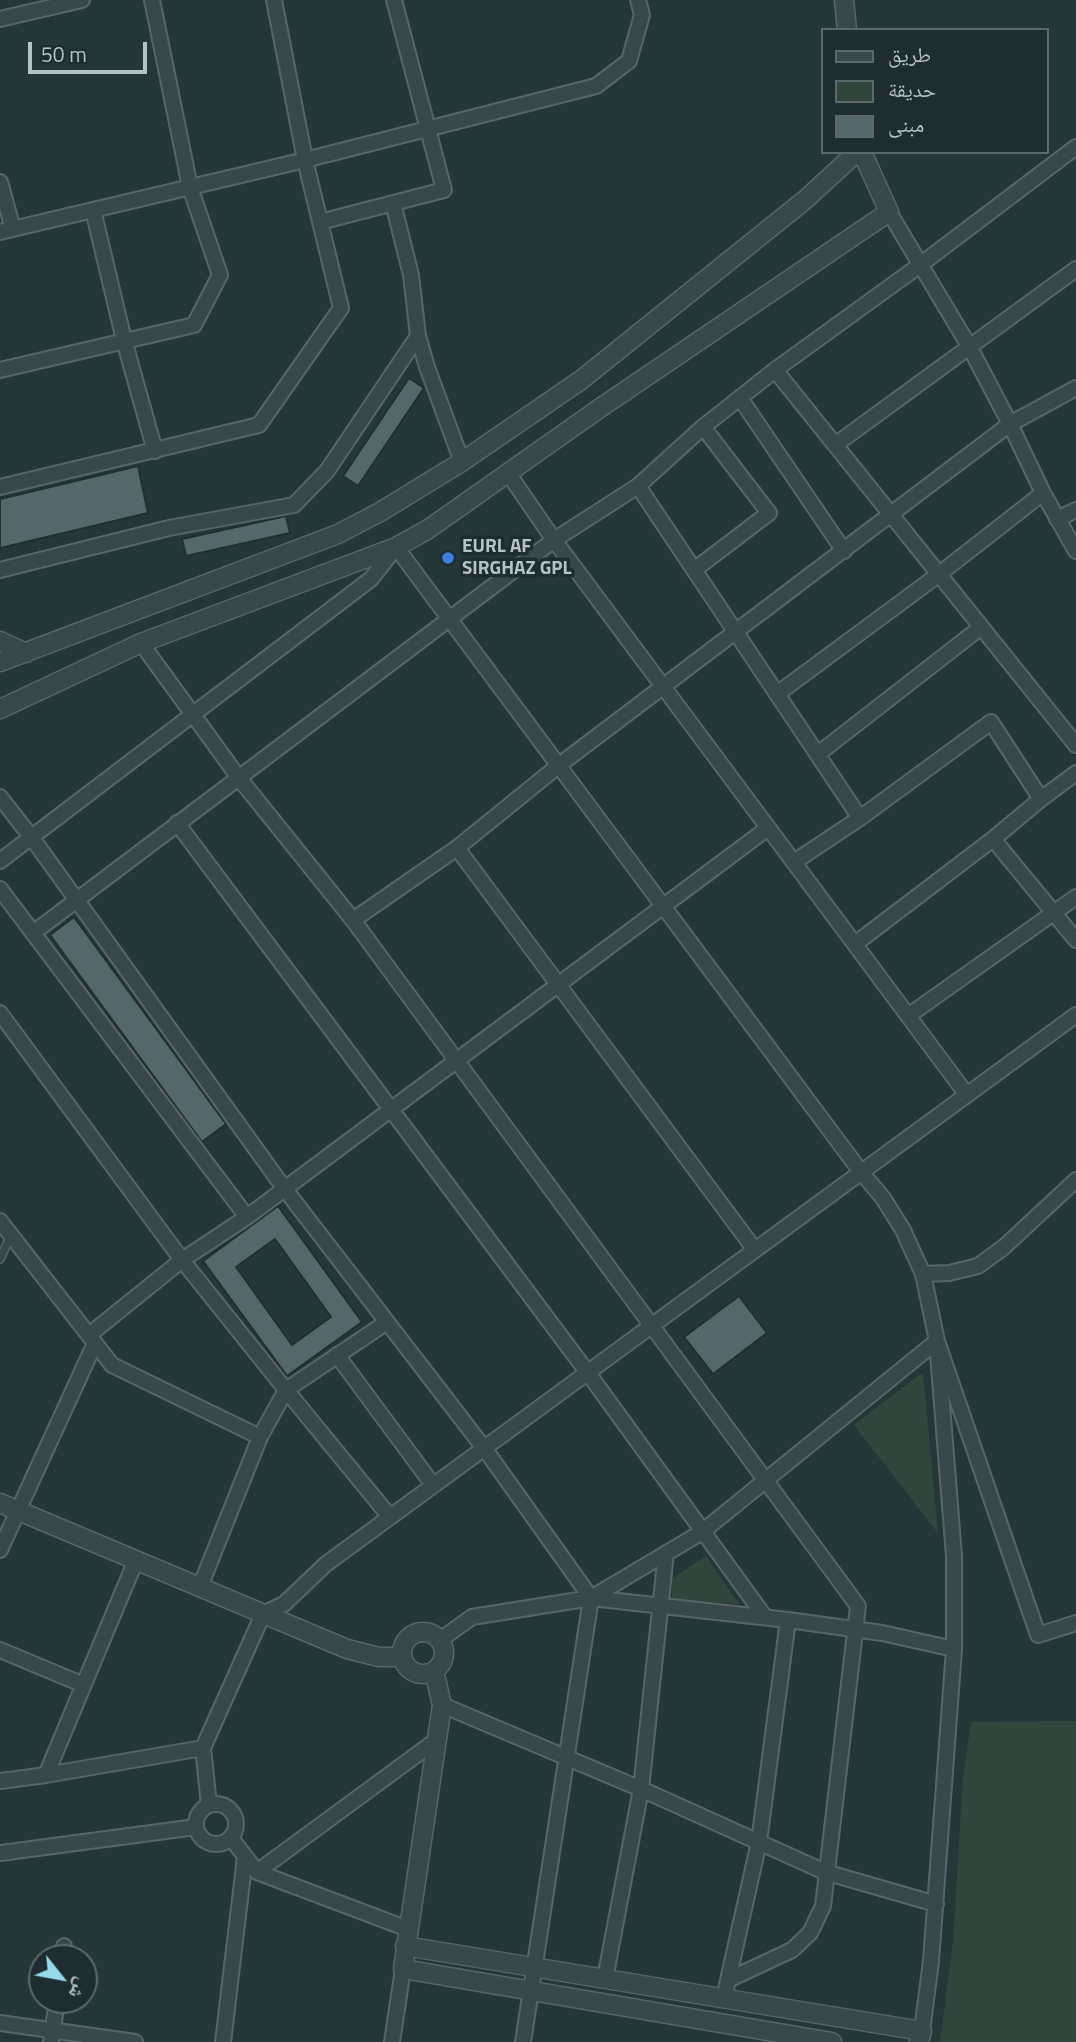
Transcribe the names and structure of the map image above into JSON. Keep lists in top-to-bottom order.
{
  "places": ["EURL AF SIRGHAZ GPL"],
  "legend": ["طريق", "حديقة", "مبنى"],
  "scale_bar": "50 m",
  "north": "bottom right"
}
